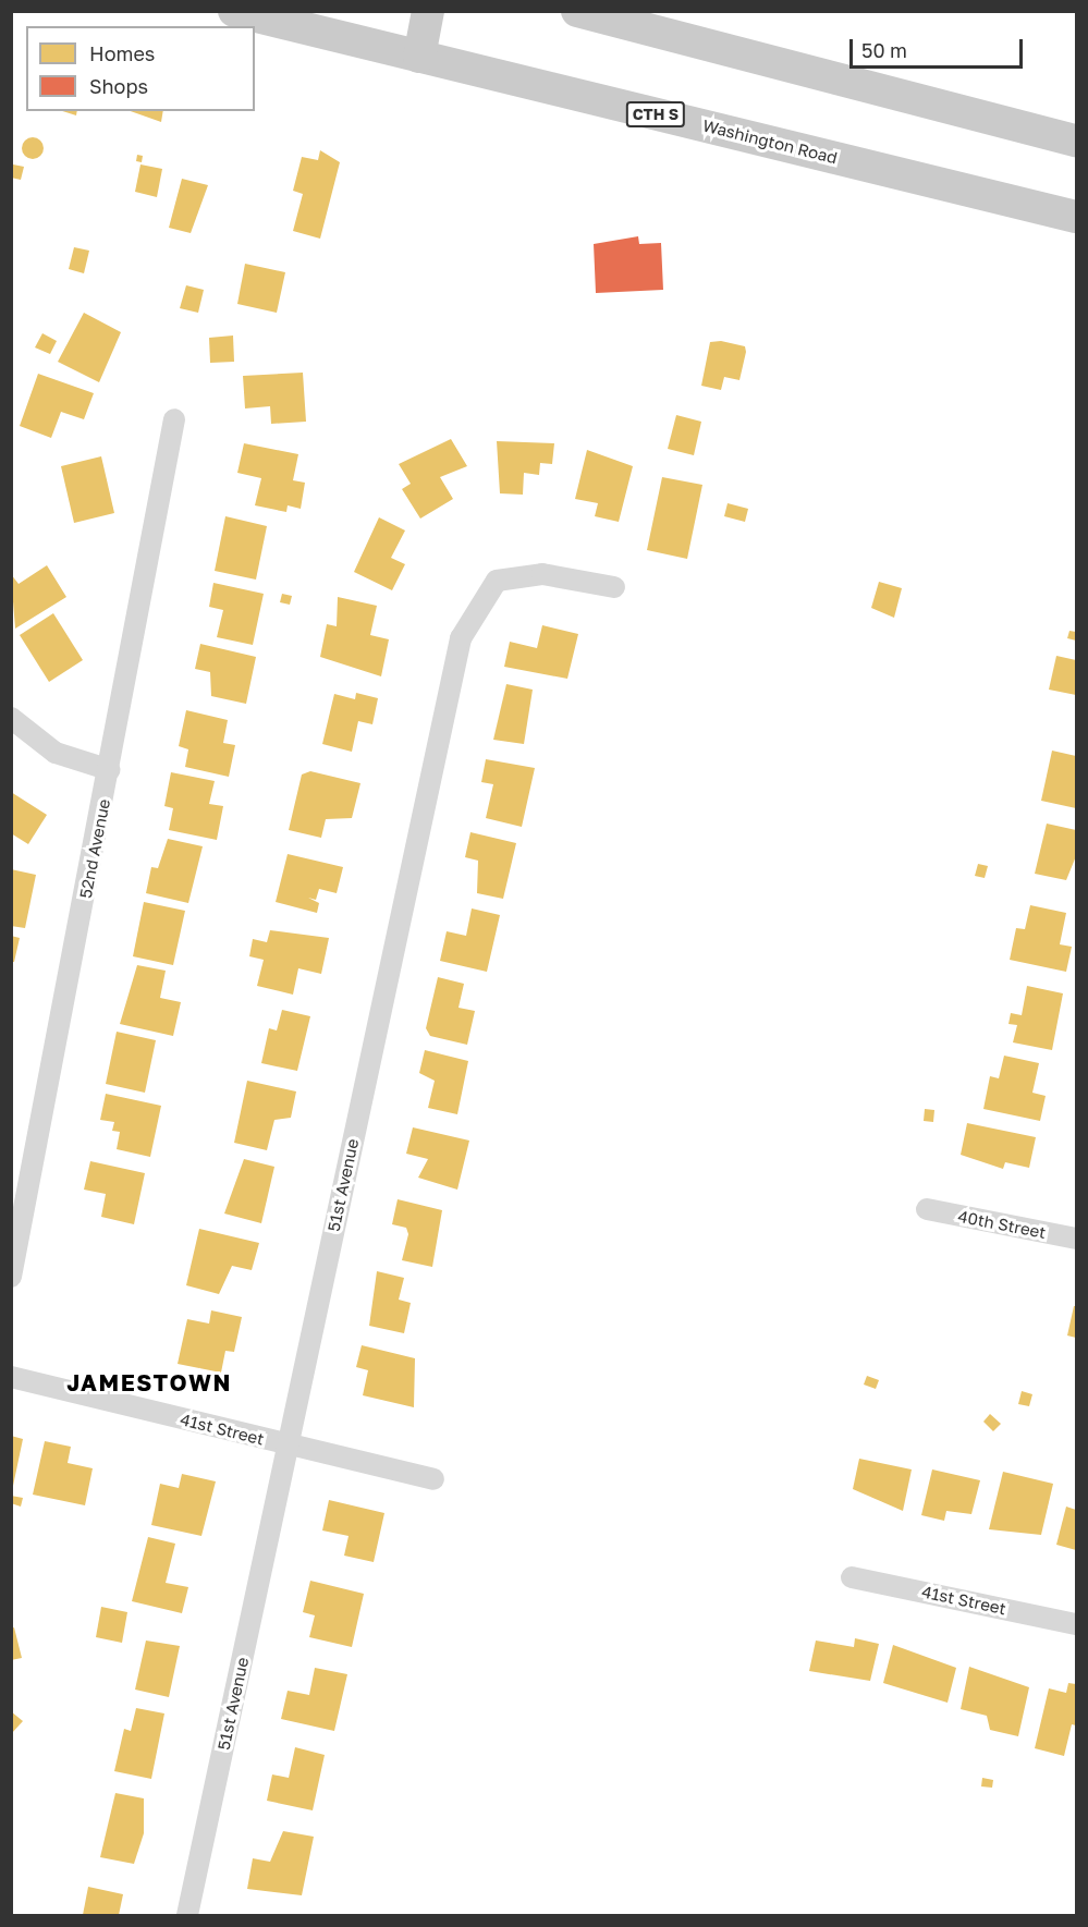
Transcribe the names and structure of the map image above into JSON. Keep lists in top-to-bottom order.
{
  "streets": {
    "main road": ["CTH S", "Washington Road"],
    "street": [
      "52nd Avenue",
      "51st Avenue",
      "40th Street",
      "41st Street"
    ]
  },
  "crossings": [
    ["51st Avenue", "41st Street"]
  ],
  "districts": ["JAMESTOWN"],
  "legend": ["Homes", "Shops"],
  "scale_bar": "50 m"
}
